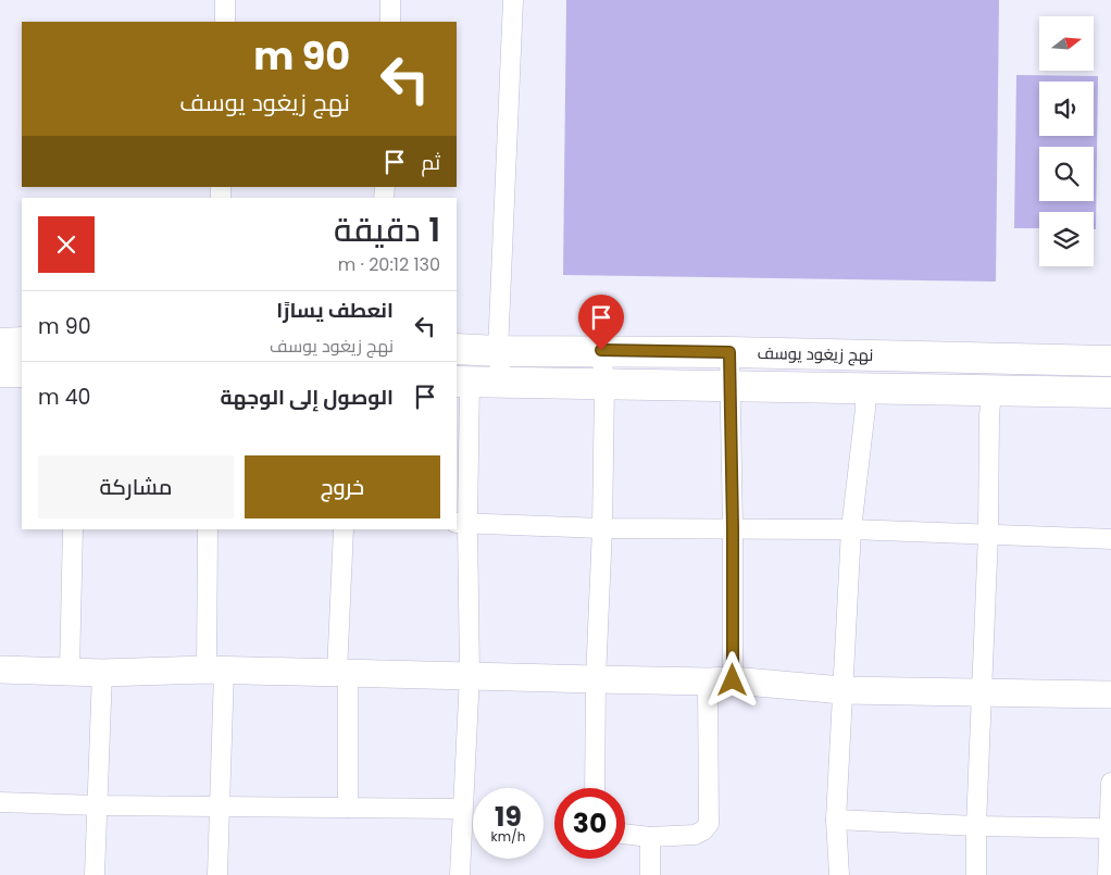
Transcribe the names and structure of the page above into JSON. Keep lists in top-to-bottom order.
{
  "streets": {
    "main road": ["نهج زيغود يوسف"]
  },
  "north": "right",
  "page": {
    "turn": ["90 m", "نهج زيغود يوسف"],
    "then": "ثم",
    "heading": ["1 دقيقة", "130 m · 20:12"],
    "list": [
      {
        "name": "انعطف يسارًا",
        "note": "نهج زيغود يوسف",
        "value": "90 m"
      },
      {
        "name": "الوصول إلى الوجهة",
        "value": "40 m"
      }
    ],
    "buttons": ["خروج", "مشاركة"],
    "speed": "19 km/h",
    "limit": "30"
  }
}
